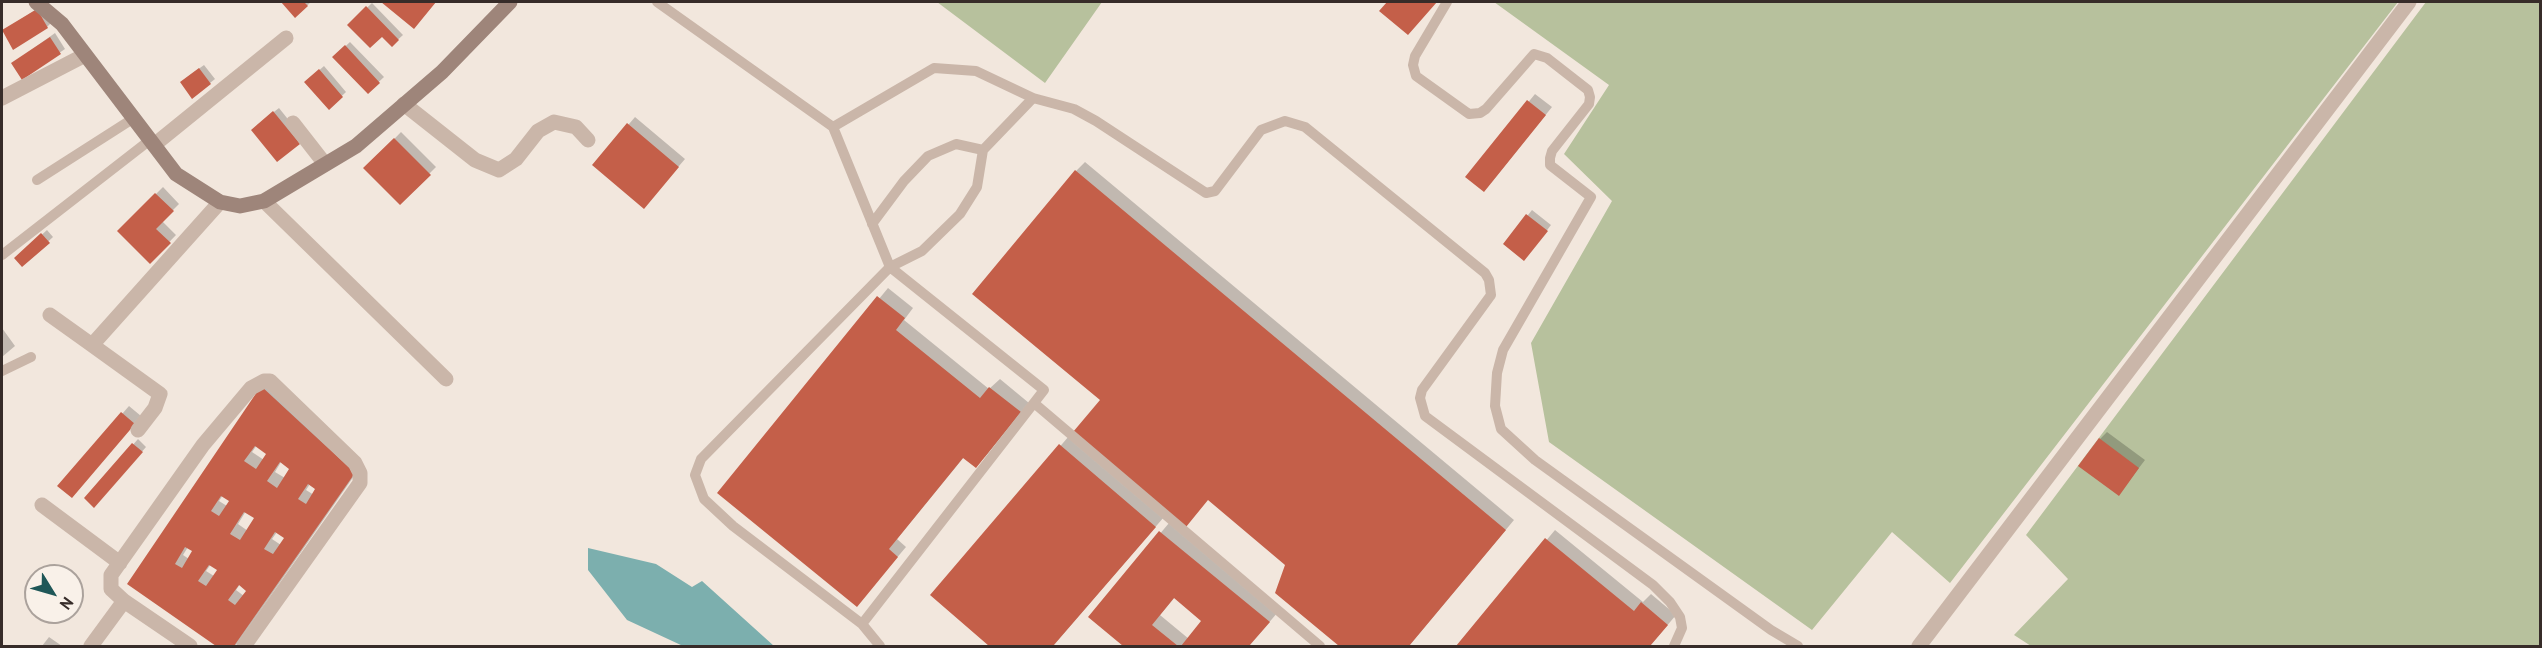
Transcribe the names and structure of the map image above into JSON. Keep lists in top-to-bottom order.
{
  "north": "bottom right"
}
